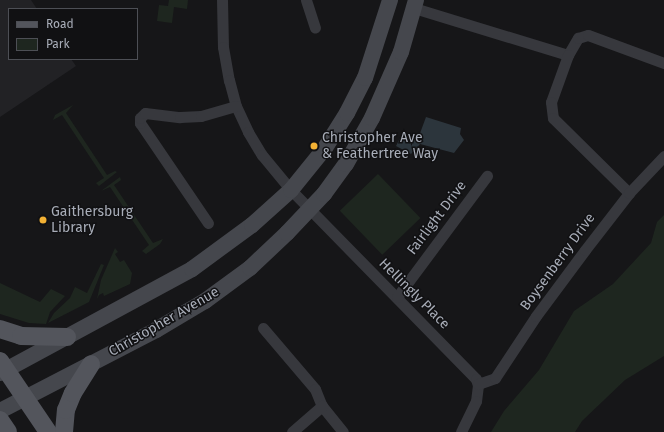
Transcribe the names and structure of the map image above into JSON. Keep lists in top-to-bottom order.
{
  "streets": {
    "street": [
      "Fairlight Drive",
      "Boysenberry Drive",
      "Hellingly Place",
      "Christopher Avenue"
    ]
  },
  "crossings": [
    ["Fairlight Drive", "Hellingly Place"],
    ["Boysenberry Drive", "Hellingly Place"],
    ["Hellingly Place", "Christopher Avenue"]
  ],
  "places": ["Christopher Ave & Feathertree Way", "Gaithersburg Library"],
  "legend": ["Road", "Park"]
}
